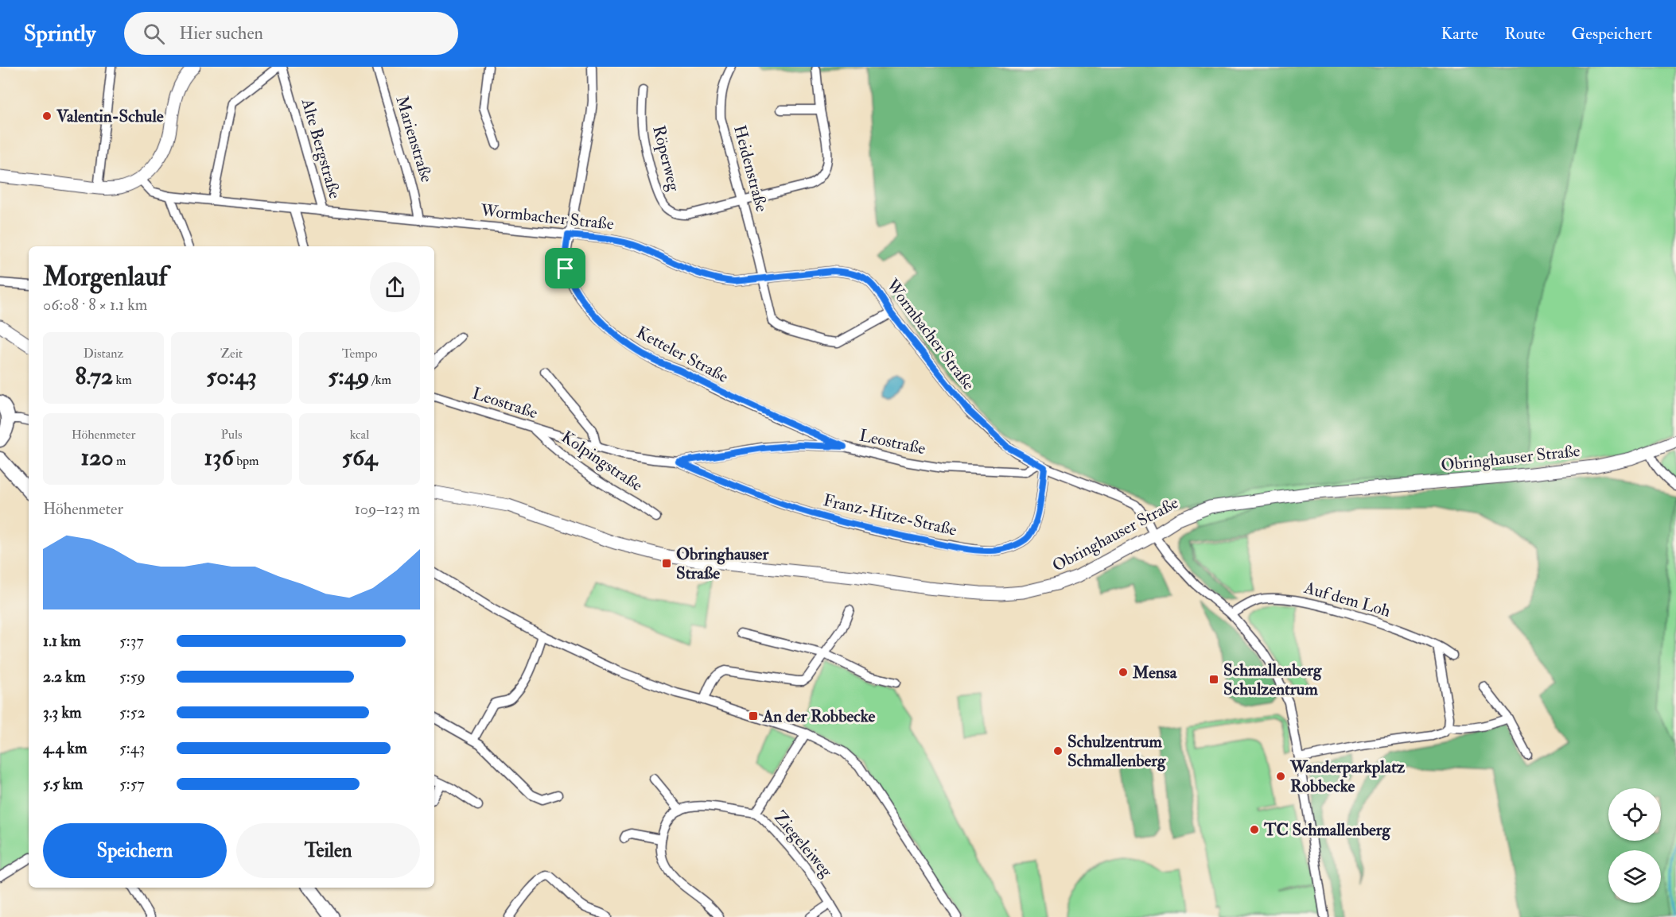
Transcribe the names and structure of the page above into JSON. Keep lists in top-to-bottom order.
{
  "streets": {
    "street": [
      "Marienstraße",
      "Alte Bergstraße",
      "Röperweg",
      "Heidenstraße",
      "Wormbacher Straße",
      "Ketteler Straße",
      "Leostraße",
      "Obringhauser Straße",
      "Kolpingstraße",
      "Franz-Hitze-Straße",
      "Auf dem Loh",
      "Ziegeleiweg"
    ]
  },
  "crossings": [
    ["Marienstraße", "Wormbacher Straße"],
    ["Alte Bergstraße", "Wormbacher Straße"],
    ["Röperweg", "Heidenstraße"],
    ["Heidenstraße", "Wormbacher Straße"],
    ["Wormbacher Straße", "Ketteler Straße"],
    ["Wormbacher Straße", "Leostraße"],
    ["Wormbacher Straße", "Obringhauser Straße"],
    ["Wormbacher Straße", "Franz-Hitze-Straße"],
    ["Ketteler Straße", "Leostraße"],
    ["Leostraße", "Kolpingstraße"],
    ["Leostraße", "Franz-Hitze-Straße"]
  ],
  "places": {
    "other": [
      "Valentin-Schule",
      "Mensa",
      "Schulzentrum Schmallenberg",
      "Wanderparkplatz Robbecke",
      "TC Schmallenberg"
    ],
    "transit": ["Obringhauser Straße", "Schmallenberg Schulzentrum", "An der Robbecke"]
  },
  "page": {
    "header": "Sprintly",
    "search": "Hier suchen",
    "nav": ["Karte", "Route", "Gespeichert"],
    "heading": ["Morgenlauf", "06:08 · 8 × 1.1 km"],
    "stats": [
      ["Distanz", "8.72 km"],
      ["Zeit", "50:43"],
      ["Tempo", "5:49 /km"],
      ["Höhenmeter", "120 m"],
      ["Puls", "136 bpm"],
      ["kcal", "564"]
    ],
    "chart": ["Höhenmeter", "109–123 m"],
    "list": [
      {
        "name": "1.1 km",
        "note": "5:37"
      },
      {
        "name": "2.2 km",
        "note": "5:59"
      },
      {
        "name": "3.3 km",
        "note": "5:52"
      },
      {
        "name": "4.4 km",
        "note": "5:43"
      },
      {
        "name": "5.5 km",
        "note": "5:57"
      }
    ],
    "buttons": ["Speichern", "Teilen"]
  }
}
